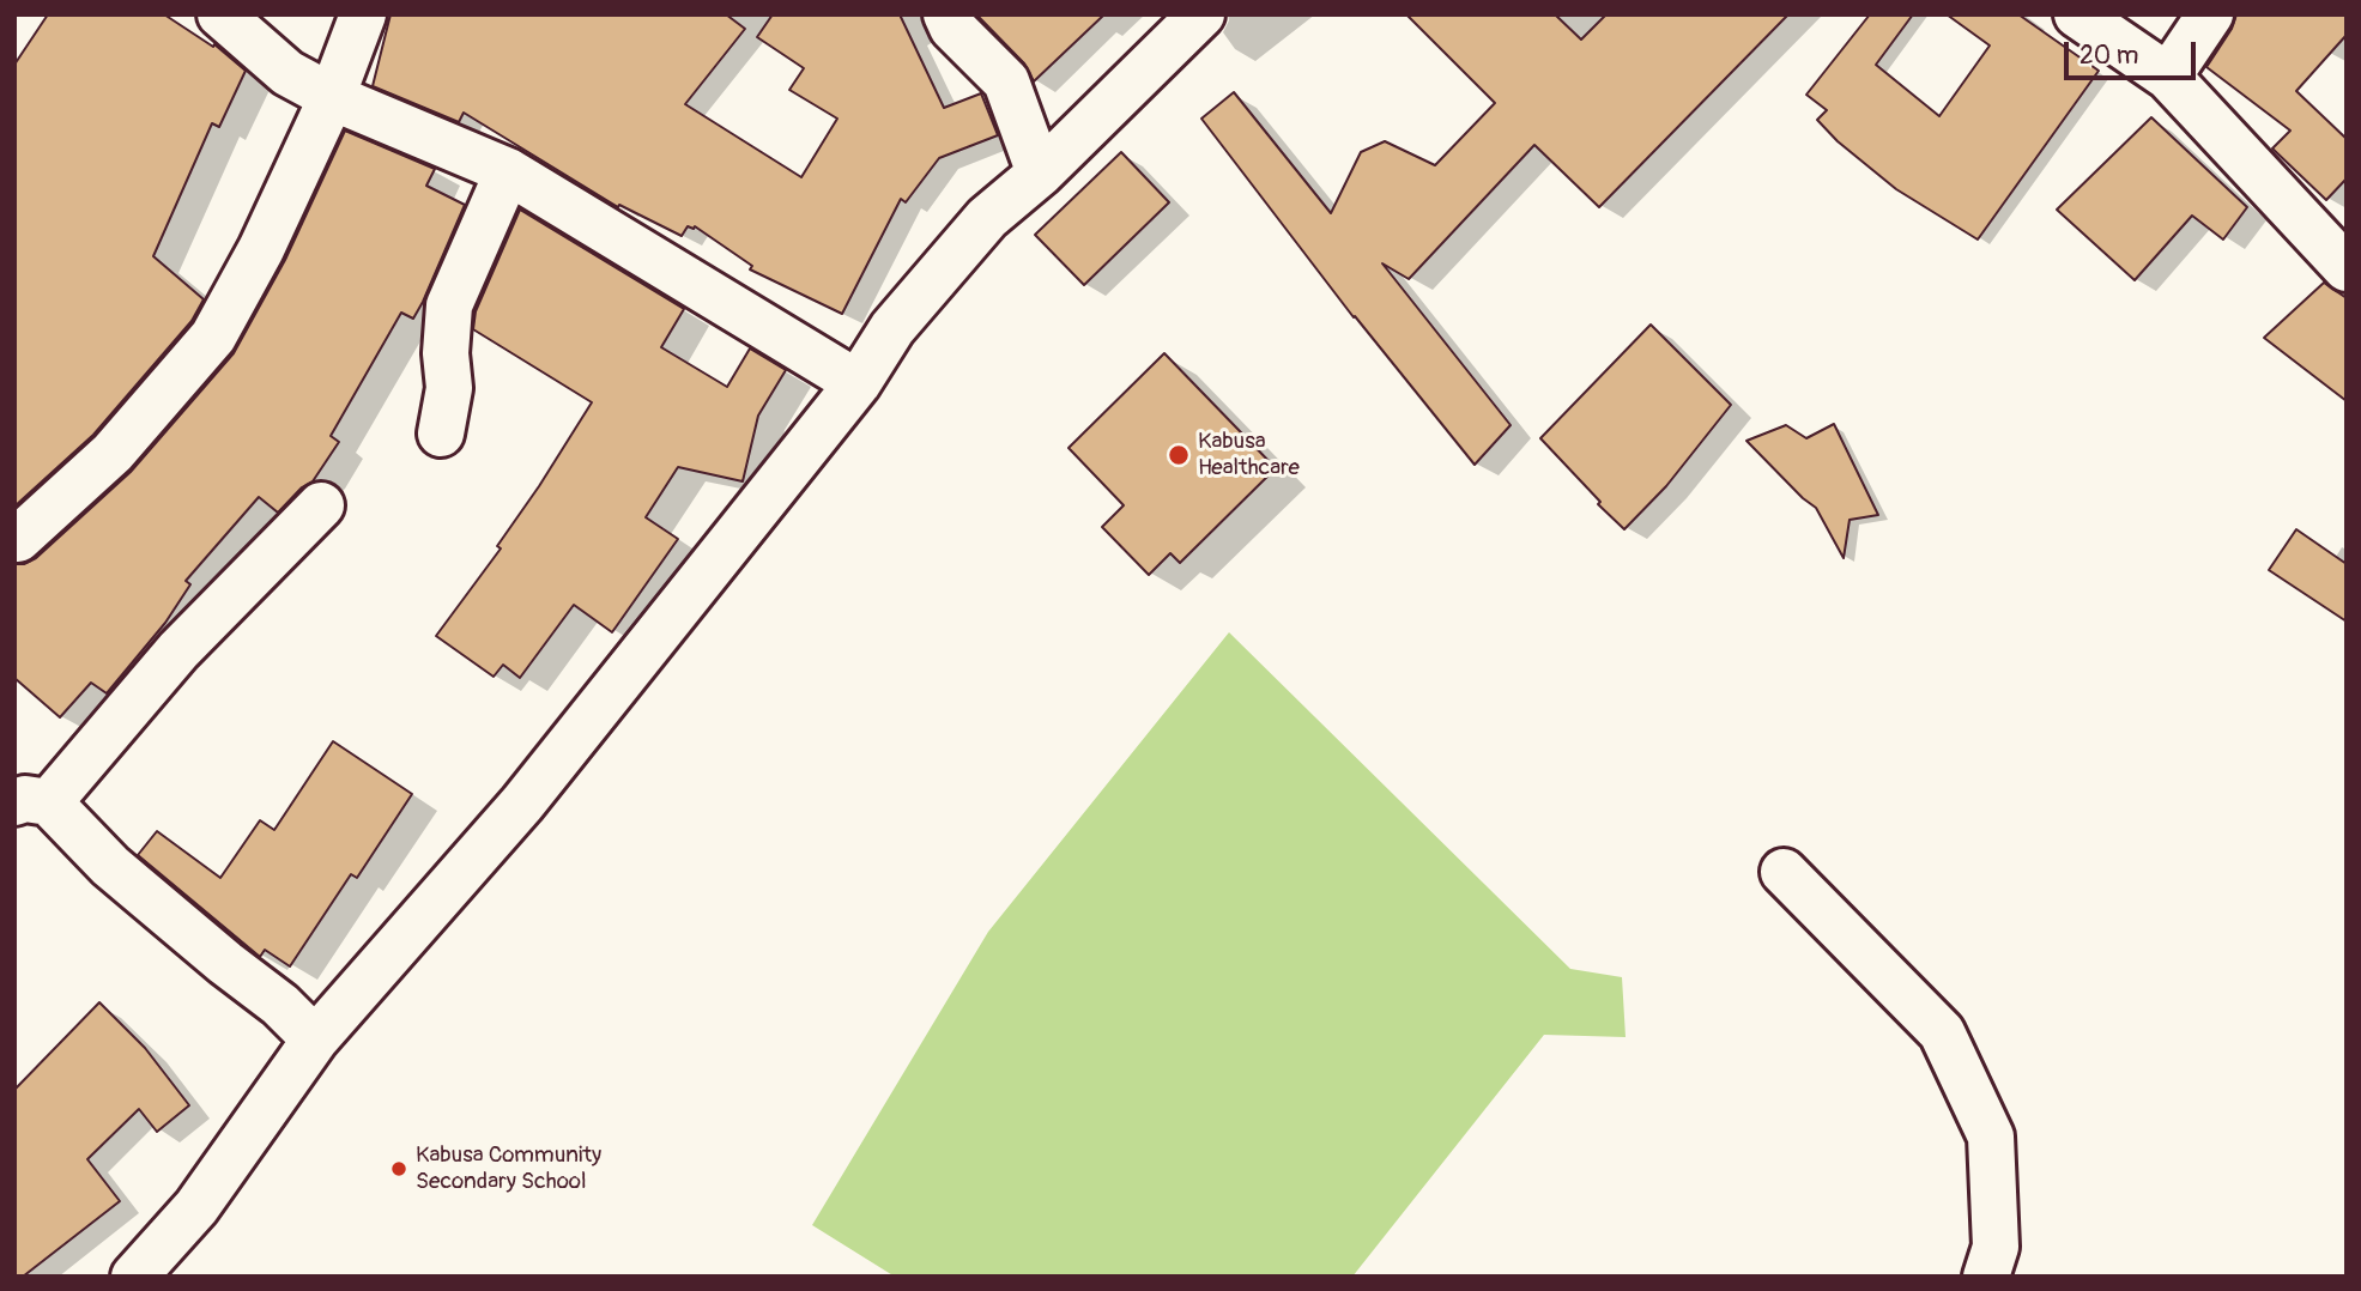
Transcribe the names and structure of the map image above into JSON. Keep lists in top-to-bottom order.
{
  "places": ["Kabusa Healthcare", "Kabusa Community Secondary School"],
  "scale_bar": "20 m"
}
